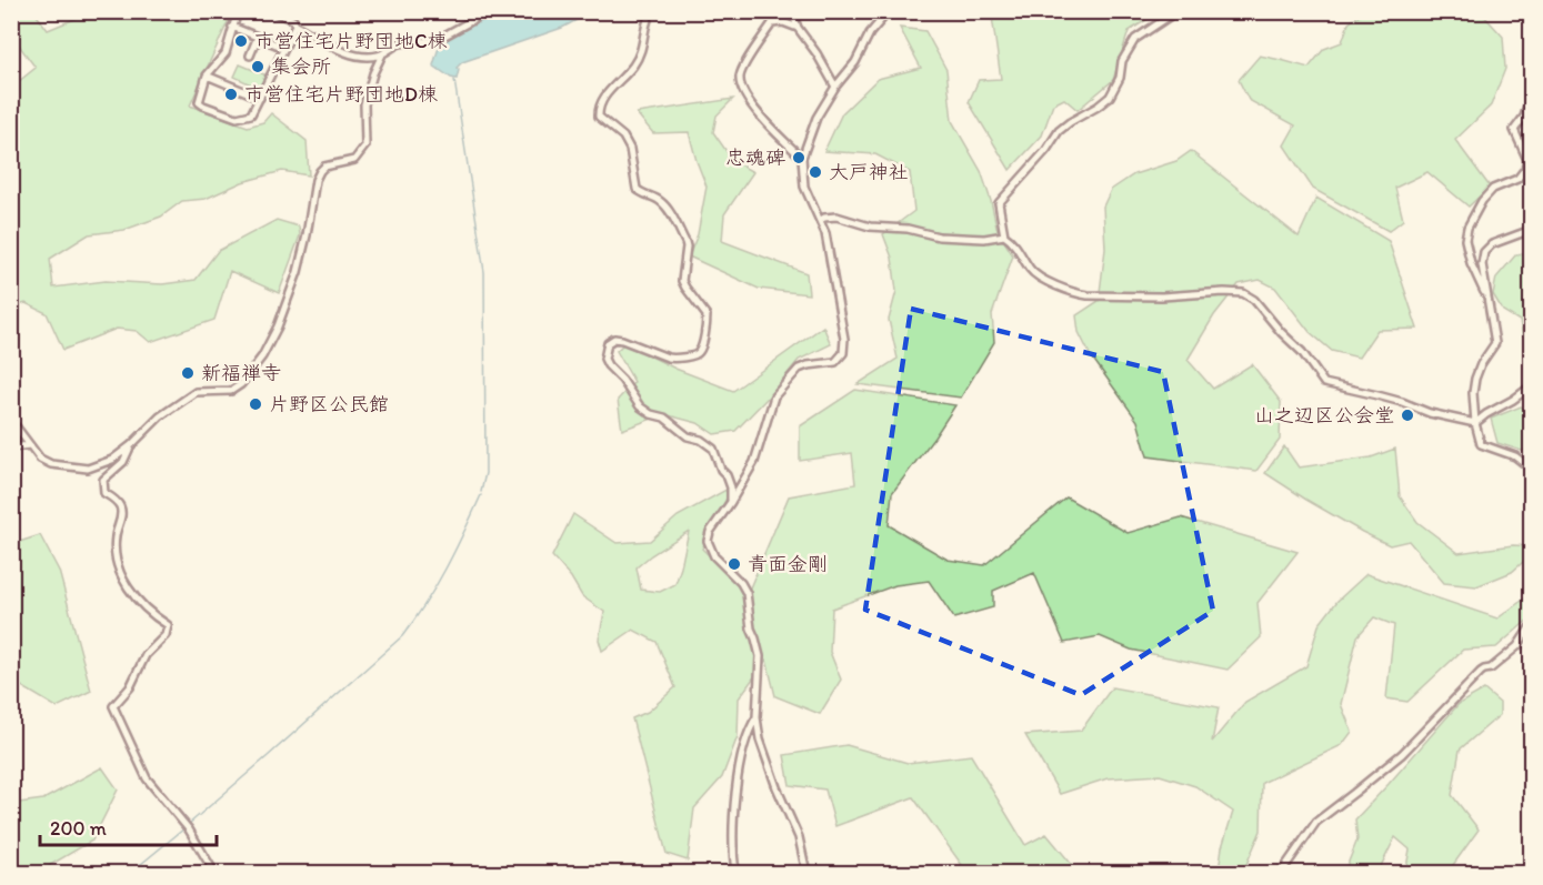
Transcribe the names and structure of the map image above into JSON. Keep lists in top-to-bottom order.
{
  "places": [
    "市営住宅片野団地C棟",
    "集会所",
    "市営住宅片野団地D棟",
    "忠魂碑",
    "大戸神社",
    "新福禅寺",
    "片野区公民館",
    "山之辺区公会堂",
    "青面金剛"
  ],
  "scale_bar": "200 m"
}
